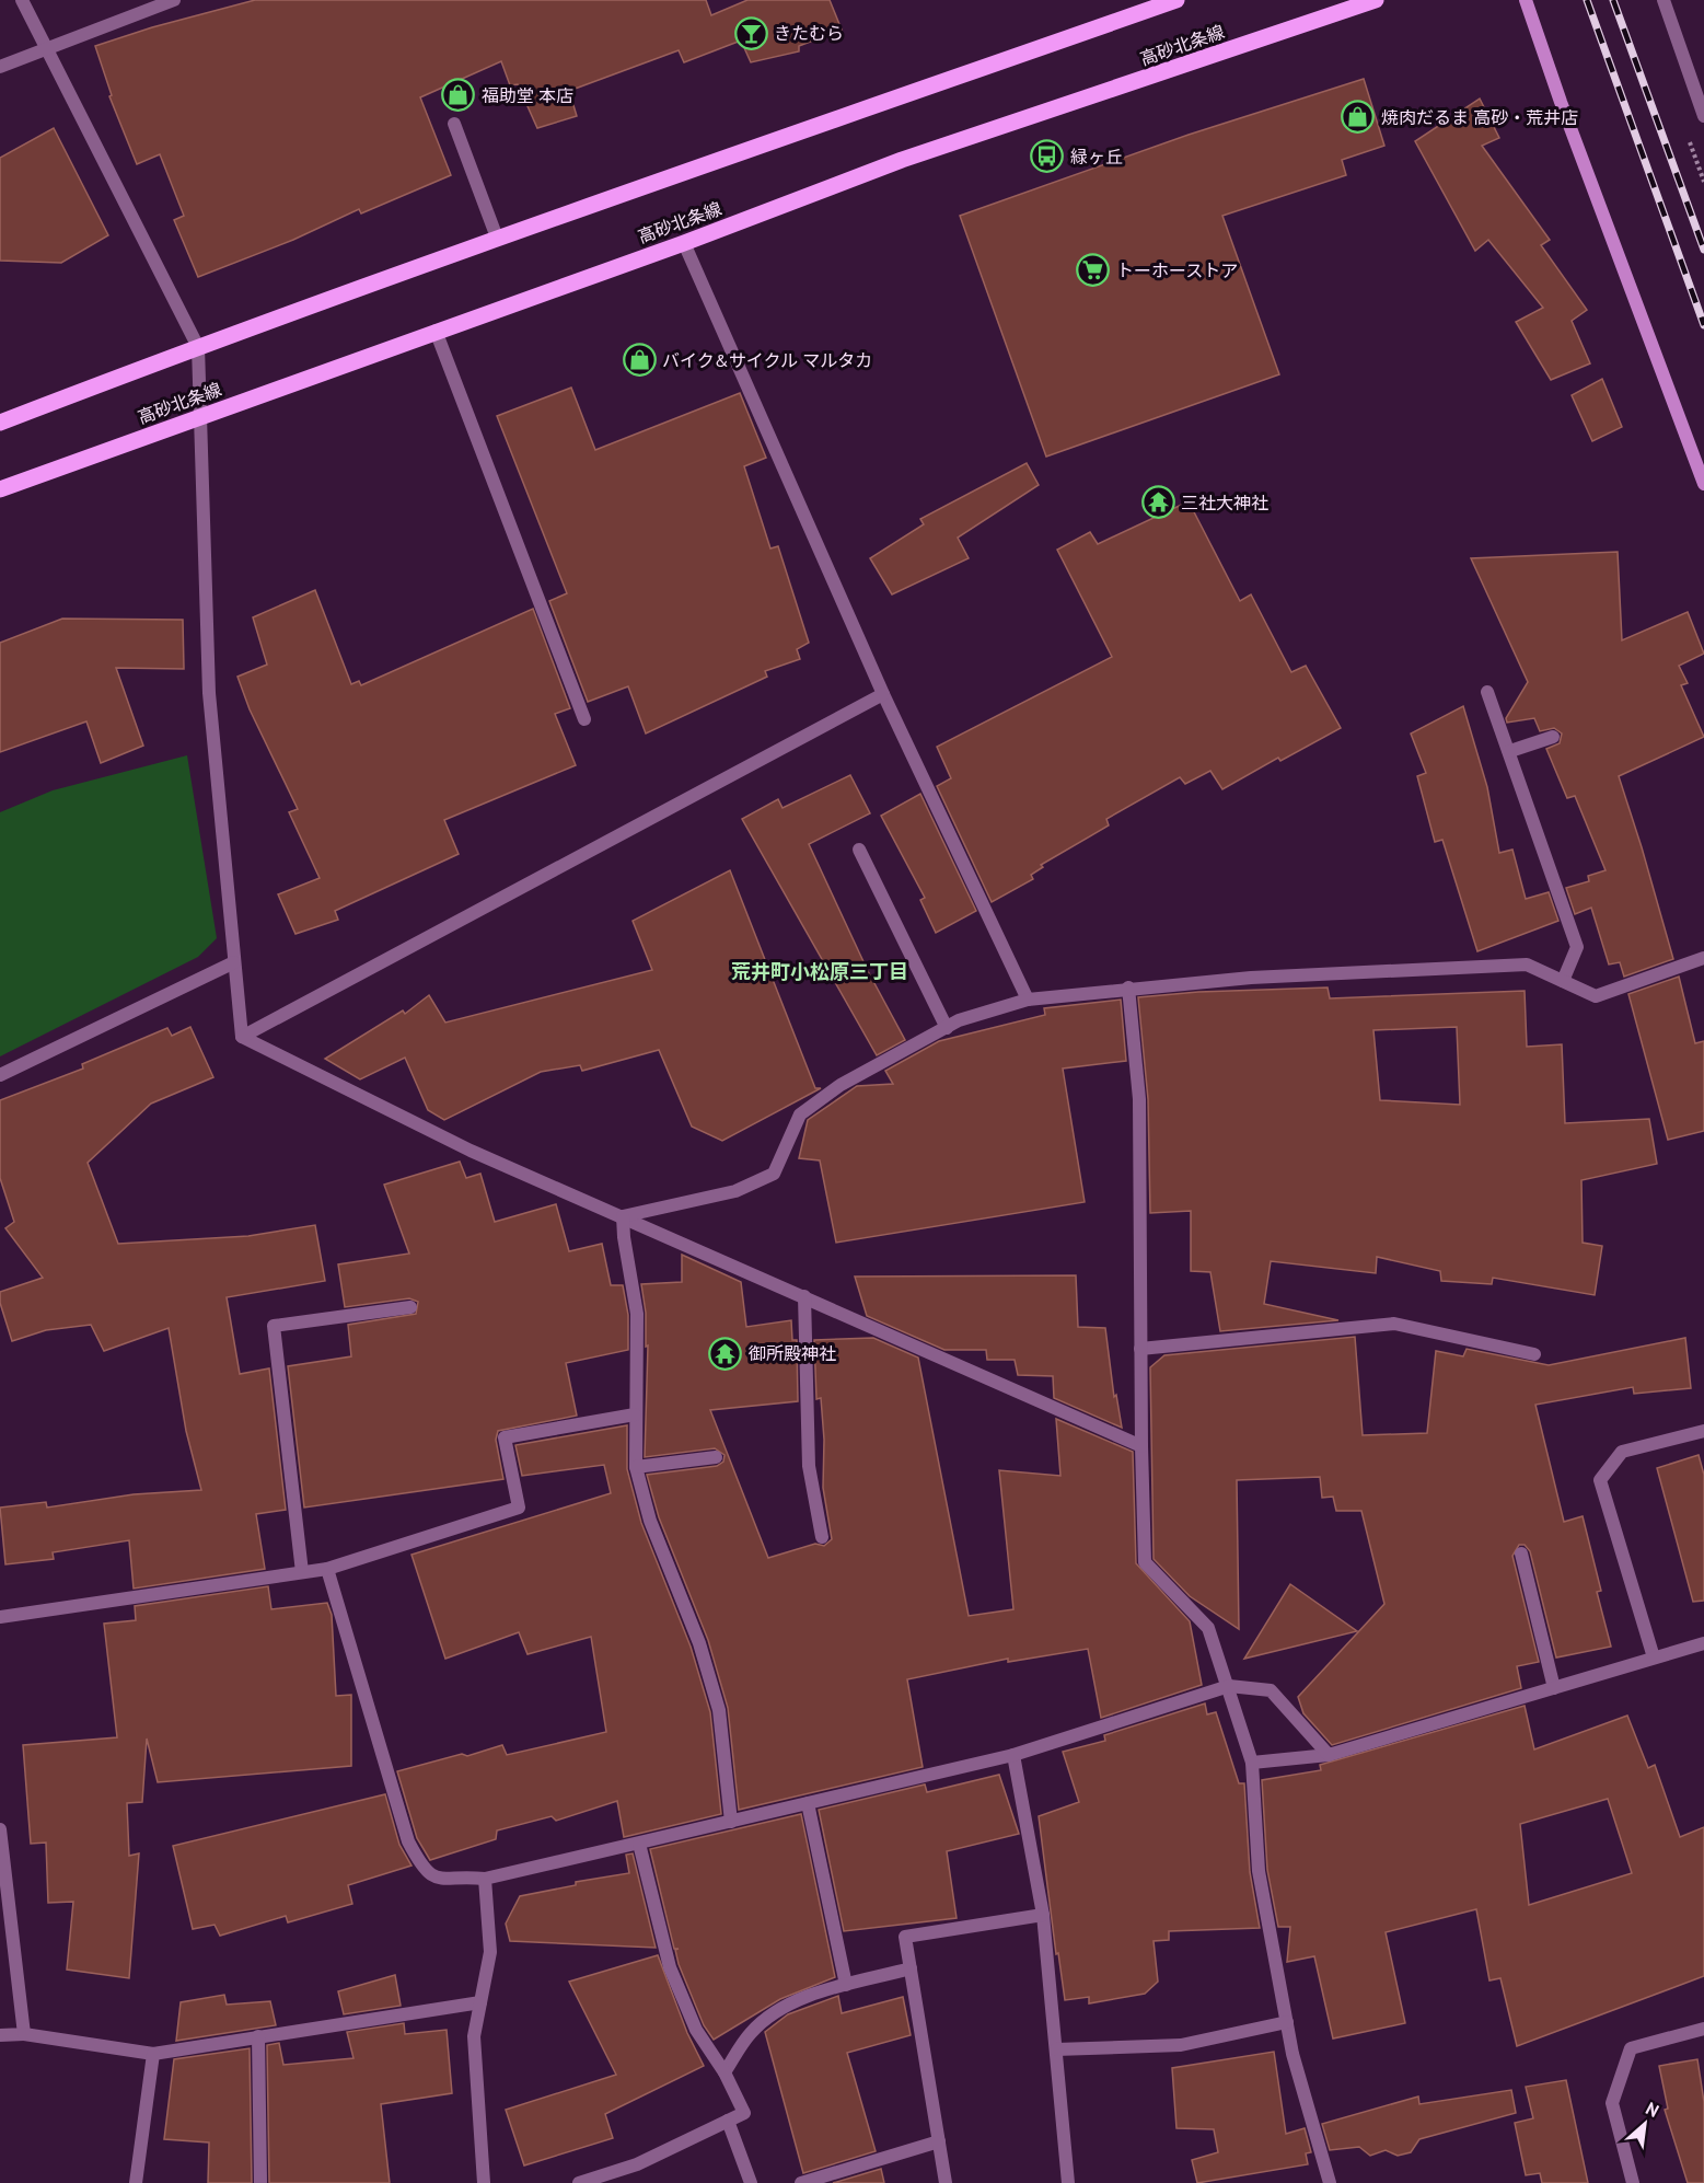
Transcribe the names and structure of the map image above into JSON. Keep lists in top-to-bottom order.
{
  "streets": {
    "main road": ["高砂北条線"]
  },
  "districts": ["荒井町小松原三丁目"],
  "places": {
    "bar": ["きたむら"],
    "shop": ["福助堂 本店", "焼肉だるま 高砂・荒井店", "バイク&サイクル マルタカ"],
    "bus stop": ["緑ヶ丘"],
    "supermarket": ["トーホーストア"],
    "temple": ["三社大神社", "御所殿神社"]
  },
  "north": "top right"
}
